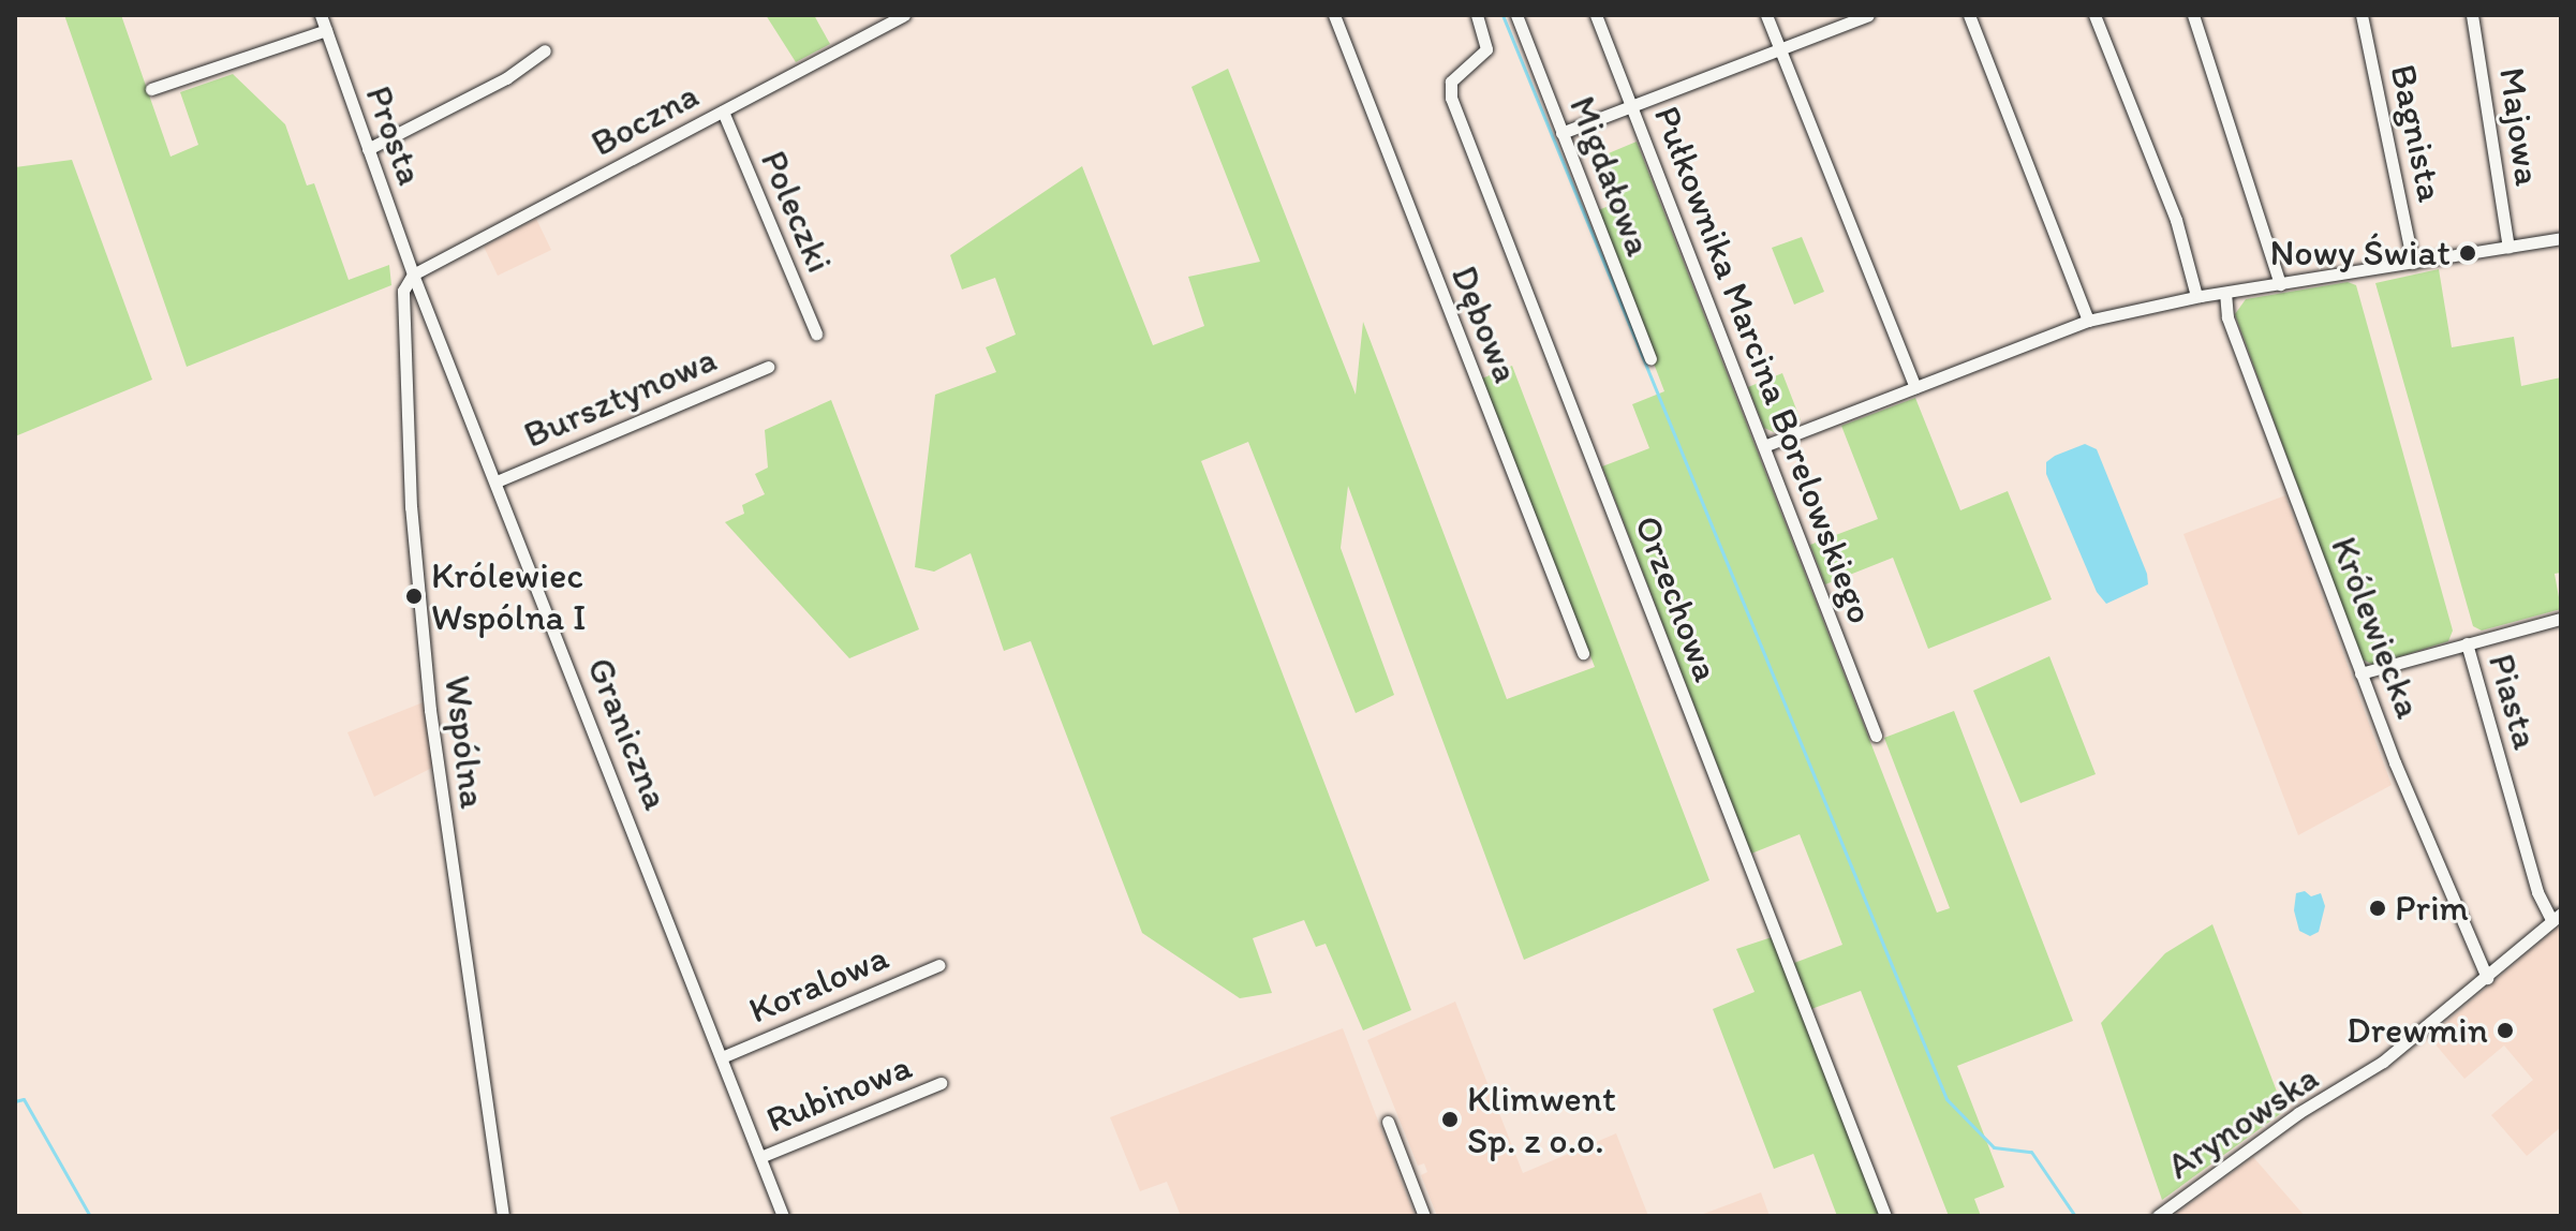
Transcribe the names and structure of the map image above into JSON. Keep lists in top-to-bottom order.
{
  "streets": {
    "street": [
      "Boczna",
      "Majowa",
      "Bagnista",
      "Prosta",
      "Migdałowa",
      "Poleczki",
      "Dębowa",
      "Pułkownika Marcina Borelowskiego",
      "Bursztynowa",
      "Orzechowa",
      "Królewiecka",
      "Piasta",
      "Graniczna",
      "Wspólna",
      "Koralowa",
      "Rubinowa",
      "Arynowska"
    ]
  },
  "crossings": [
    ["Boczna", "Prosta"],
    ["Boczna", "Poleczki"],
    ["Boczna", "Graniczna"],
    ["Boczna", "Wspólna"],
    ["Prosta", "Graniczna"],
    ["Prosta", "Wspólna"],
    ["Bursztynowa", "Graniczna"],
    ["Królewiecka", "Arynowska"],
    ["Piasta", "Arynowska"],
    ["Graniczna", "Wspólna"],
    ["Graniczna", "Koralowa"],
    ["Graniczna", "Rubinowa"]
  ],
  "places": [
    "Nowy Świat",
    "Królewiec Wspólna I",
    "Prim",
    "Drewmin",
    "Klimwent Sp. z o.o."
  ]
}
